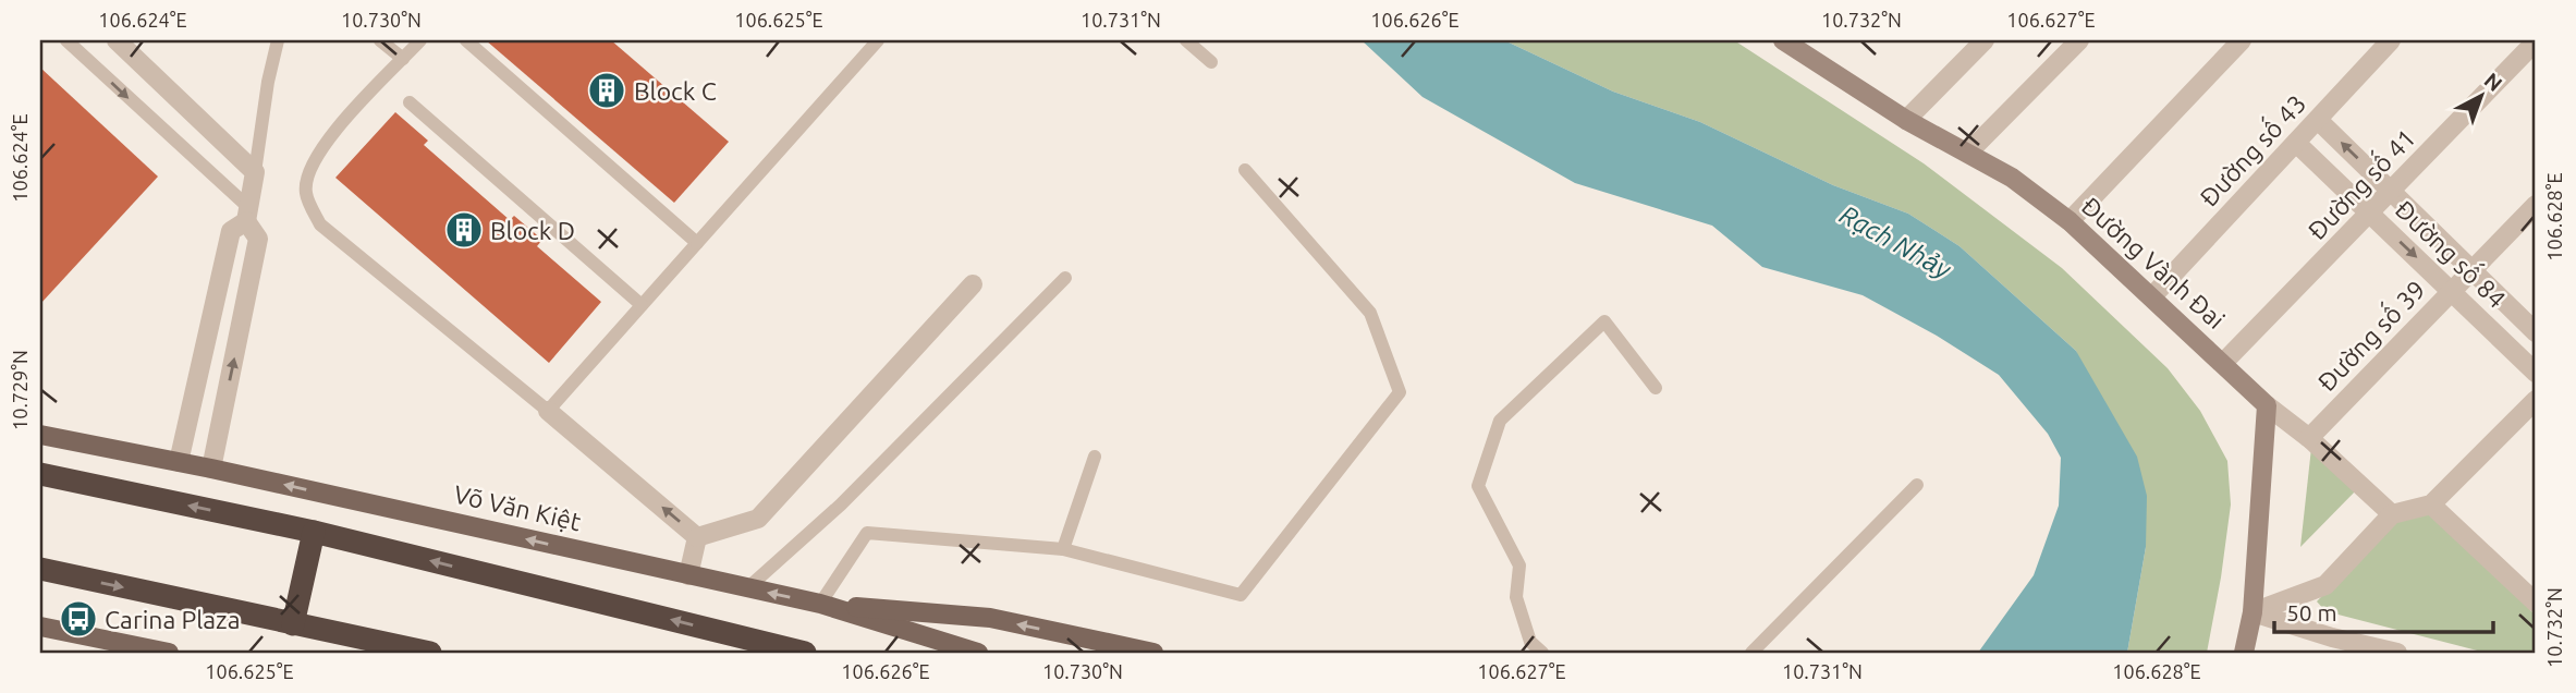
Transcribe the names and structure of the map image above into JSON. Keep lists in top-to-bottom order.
{
  "streets": {
    "main road": ["Võ Văn Kiệt"],
    "street": [
      "Đường số 43",
      "Đường số 41",
      "Đường số 84",
      "Đường Vành Đai",
      "Đường số 39"
    ]
  },
  "crossings": [
    ["Đường số 43", "Đường số 84"],
    ["Đường số 43", "Đường Vành Đai"],
    ["Đường số 41", "Đường số 84"],
    ["Đường số 41", "Đường Vành Đai"],
    ["Đường số 84", "Đường số 39"]
  ],
  "one_way": ["Võ Văn Kiệt"],
  "water": ["Rạch Nhảy"],
  "places": {
    "building": ["Block C", "Block D"],
    "bus stop": ["Carina Plaza"]
  },
  "scale_bar": "50 m",
  "north": "top right",
  "coordinates": [
    "106.624°E",
    "10.730°N",
    "106.625°E",
    "10.731°N",
    "106.626°E",
    "10.732°N",
    "106.627°E",
    "106.628°E",
    "10.729°N"
  ]
}
